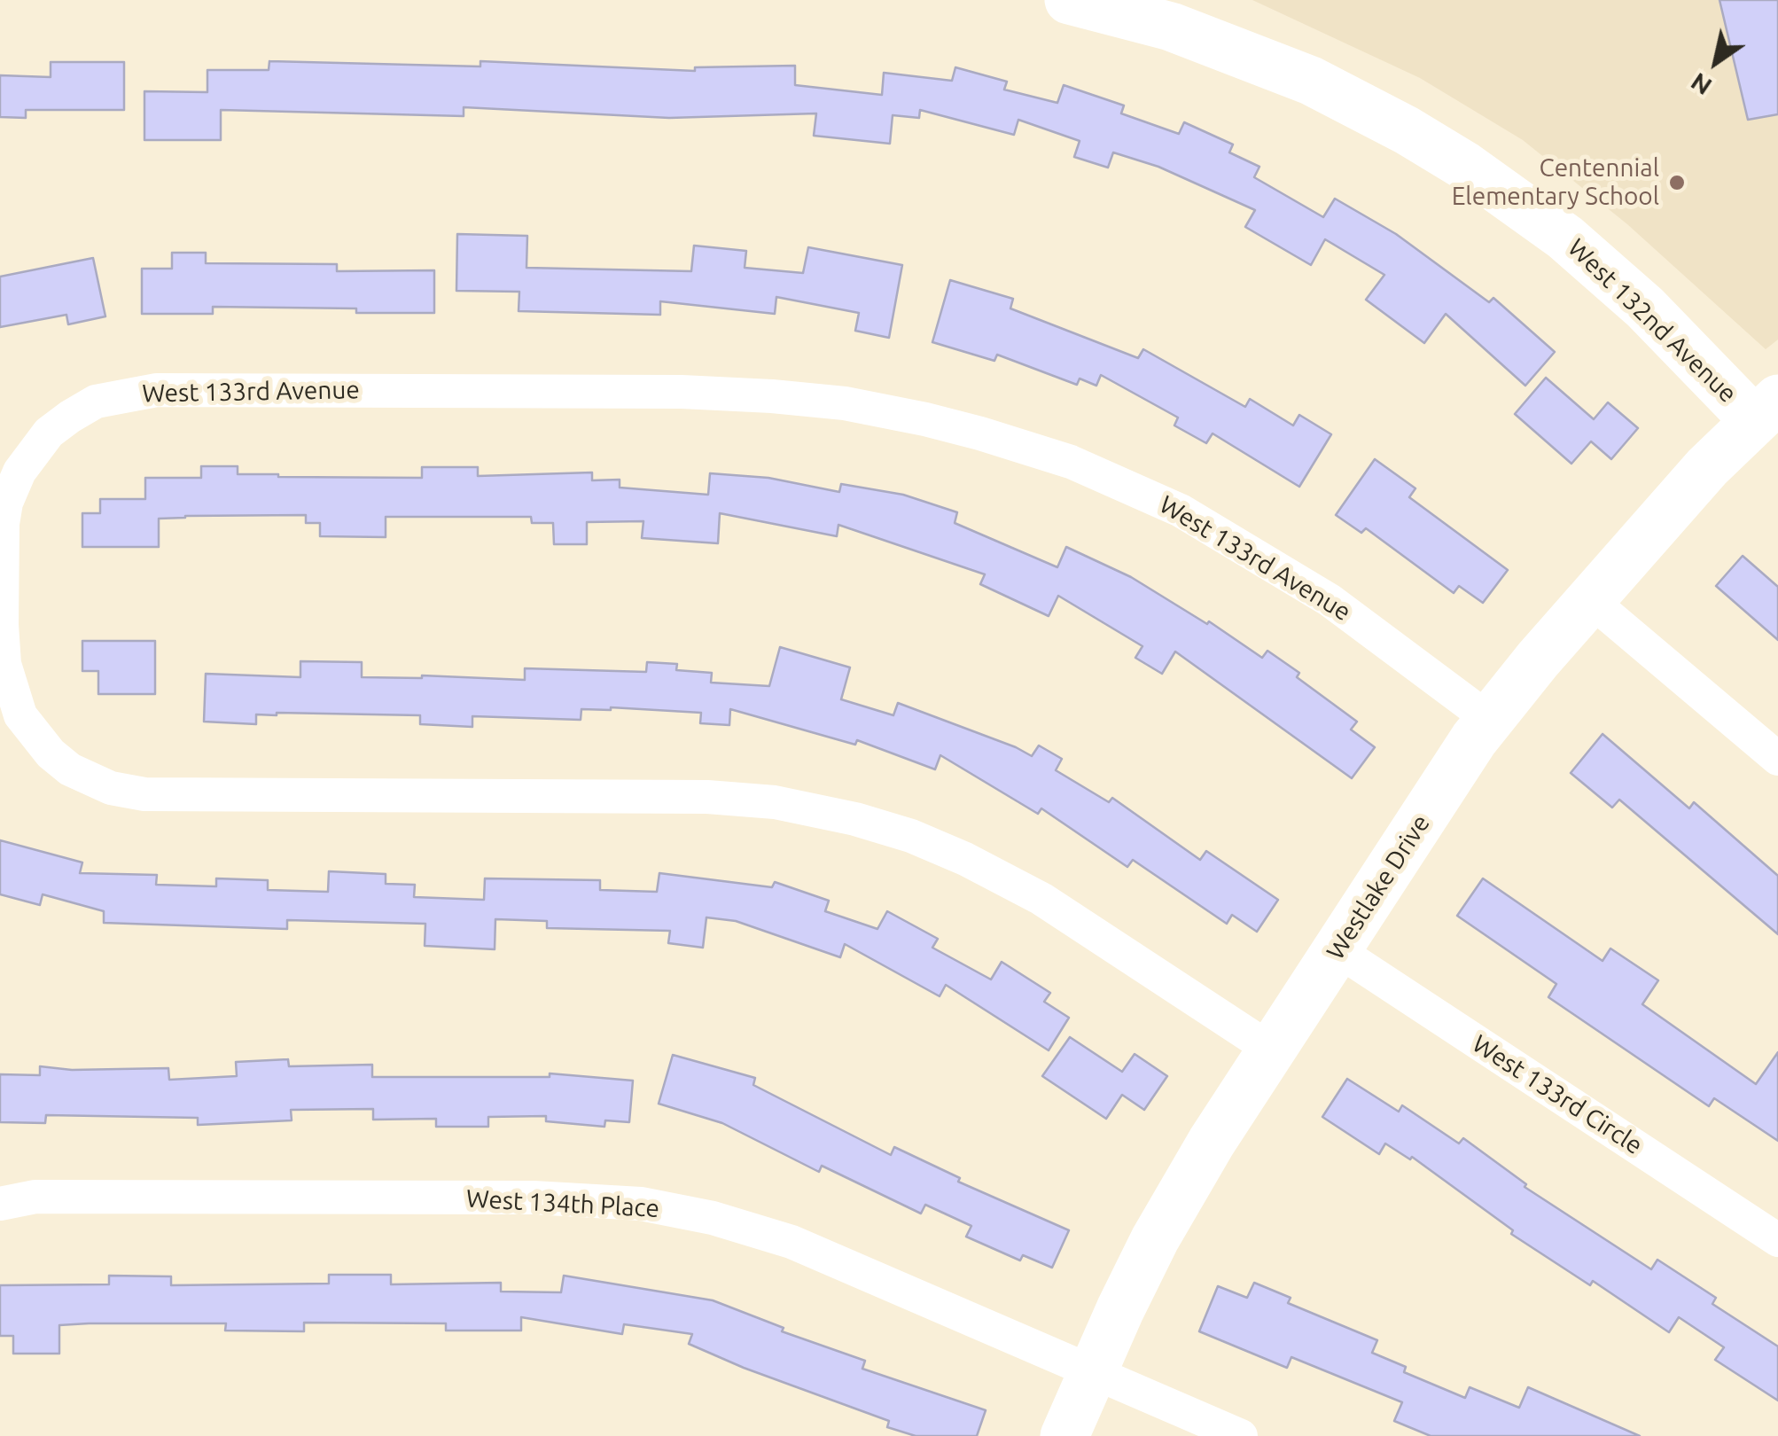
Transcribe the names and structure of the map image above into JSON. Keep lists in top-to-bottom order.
{
  "streets": {
    "street": [
      "West 132nd Avenue",
      "West 133rd Avenue",
      "Westlake Drive",
      "West 133rd Circle",
      "West 134th Place"
    ]
  },
  "crossings": [
    ["West 132nd Avenue", "Westlake Drive"],
    ["West 133rd Avenue", "Westlake Drive"],
    ["Westlake Drive", "West 133rd Circle"],
    ["Westlake Drive", "West 134th Place"]
  ],
  "places": ["Centennial Elementary School"],
  "north": "bottom left"
}
